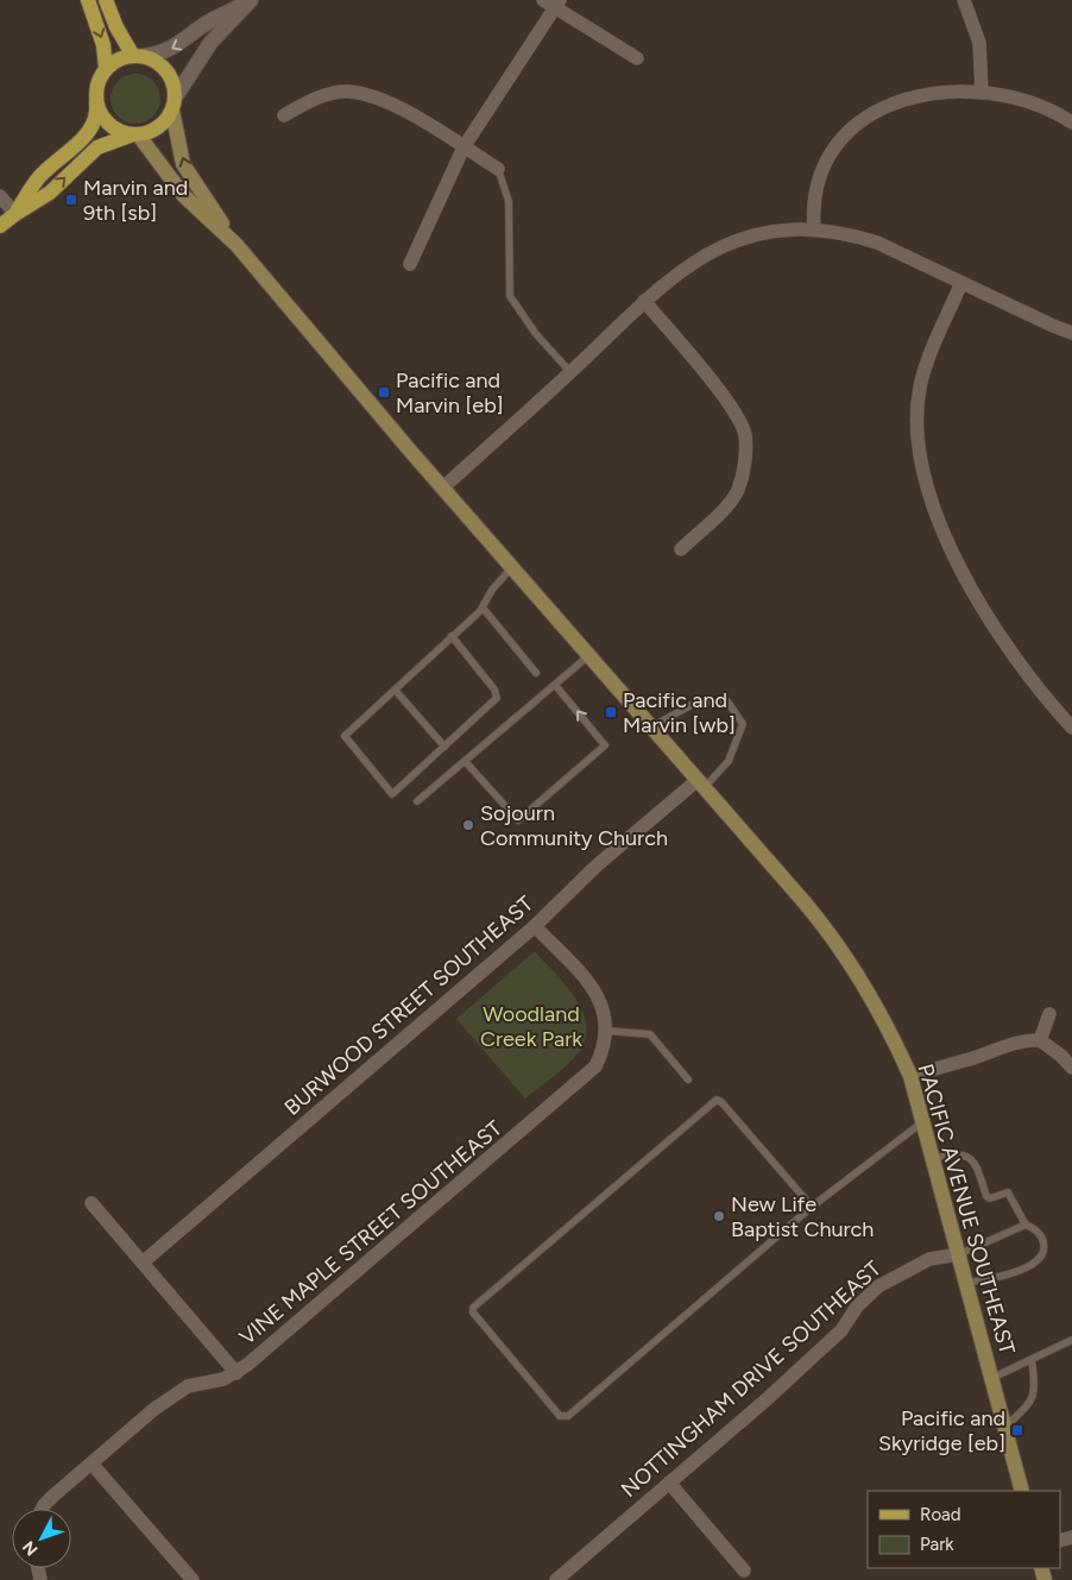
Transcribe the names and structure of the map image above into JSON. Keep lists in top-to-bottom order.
{
  "streets": {
    "main road": ["PACIFIC AVENUE SOUTHEAST"],
    "street": ["BURWOOD STREET SOUTHEAST", "VINE MAPLE STREET SOUTHEAST", "NOTTINGHAM DRIVE SOUTHEAST"]
  },
  "crossings": [
    ["BURWOOD STREET SOUTHEAST", "PACIFIC AVENUE SOUTHEAST"],
    ["BURWOOD STREET SOUTHEAST", "VINE MAPLE STREET SOUTHEAST"],
    ["PACIFIC AVENUE SOUTHEAST", "NOTTINGHAM DRIVE SOUTHEAST"]
  ],
  "parks": ["Woodland Creek Park"],
  "places": {
    "transit": [
      "Marvin and 9th [sb]",
      "Pacific and Marvin [eb]",
      "Pacific and Marvin [wb]",
      "Pacific and Skyridge [eb]"
    ],
    "other": ["Sojourn Community Church", "New Life Baptist Church"]
  },
  "legend": ["Road", "Park"],
  "north": "bottom left"
}
